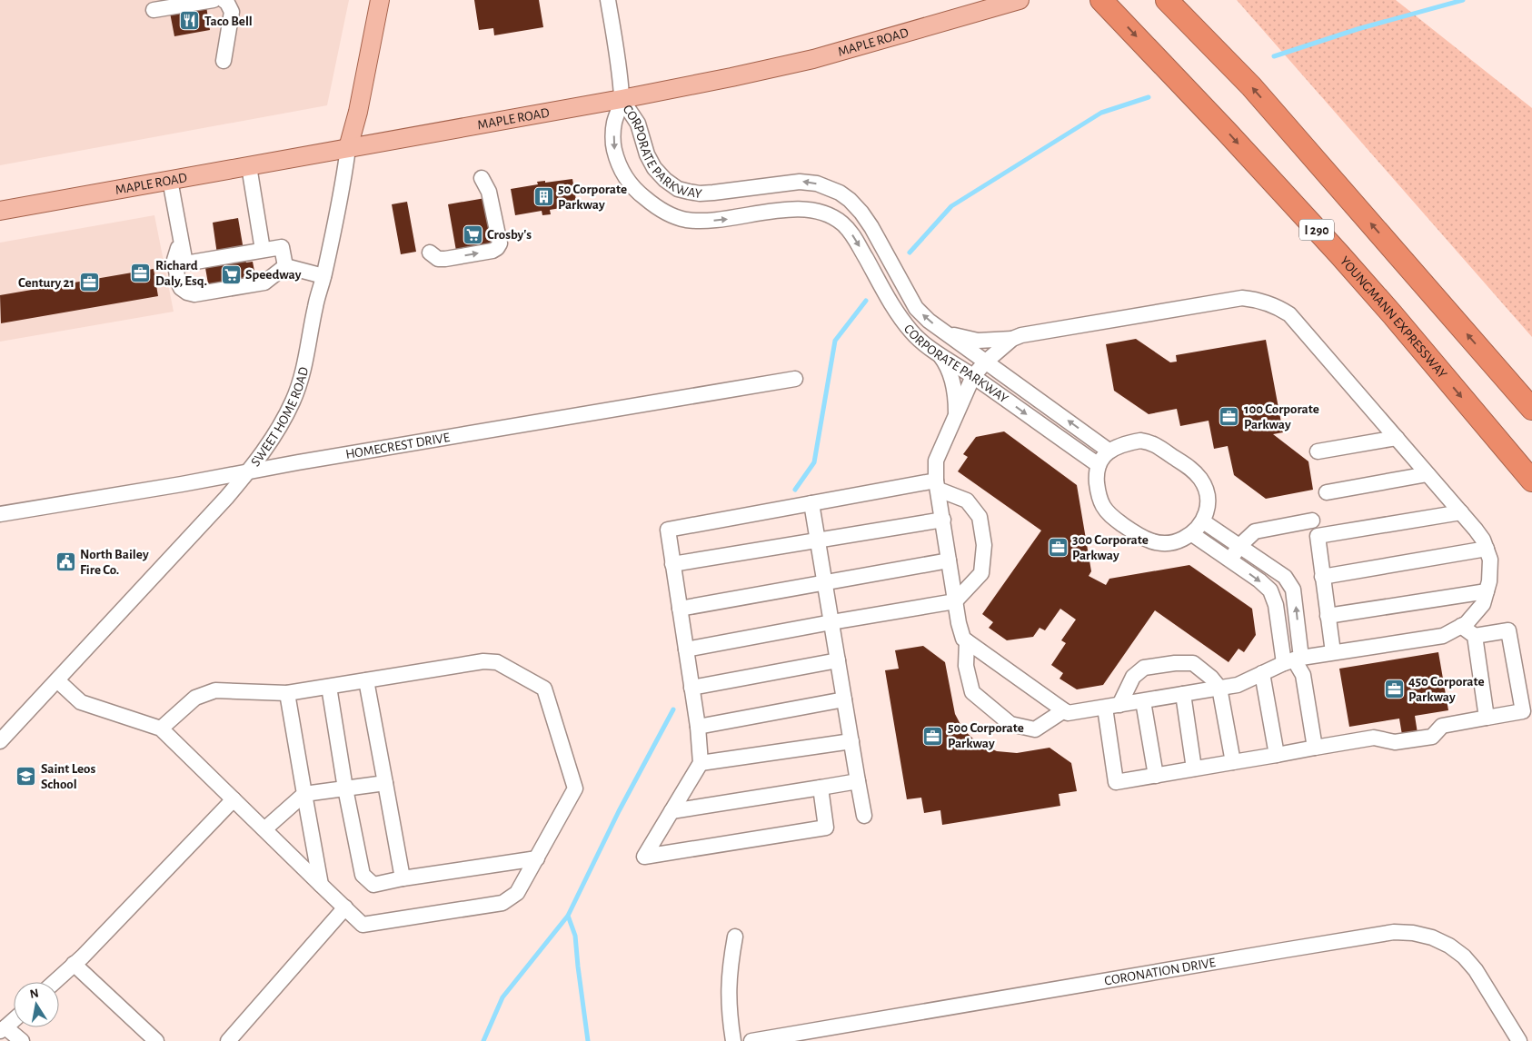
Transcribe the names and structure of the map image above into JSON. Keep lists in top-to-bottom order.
{
  "streets": {
    "highway": ["I 290", "YOUNGMANN EXPRESSWAY"],
    "main road": ["MAPLE ROAD", "SWEET HOME ROAD"],
    "street": ["CORPORATE PARKWAY", "HOMECREST DRIVE", "CORONATION DRIVE"]
  },
  "crossings": [
    ["MAPLE ROAD", "CORPORATE PARKWAY"],
    ["MAPLE ROAD", "SWEET HOME ROAD"],
    ["SWEET HOME ROAD", "HOMECREST DRIVE"]
  ],
  "places": {
    "restaurant": ["Taco Bell"],
    "building": ["50 Corporate Parkway"],
    "supermarket": ["Crosby's", "Speedway"],
    "office": [
      "Richard Daly, Esq.",
      "Century 21",
      "100 Corporate Parkway",
      "300 Corporate Parkway",
      "450 Corporate Parkway",
      "500 Corporate Parkway"
    ],
    "public building": ["North Bailey Fire Co."],
    "school or university": ["Saint Leos School"]
  },
  "north": "top"
}
